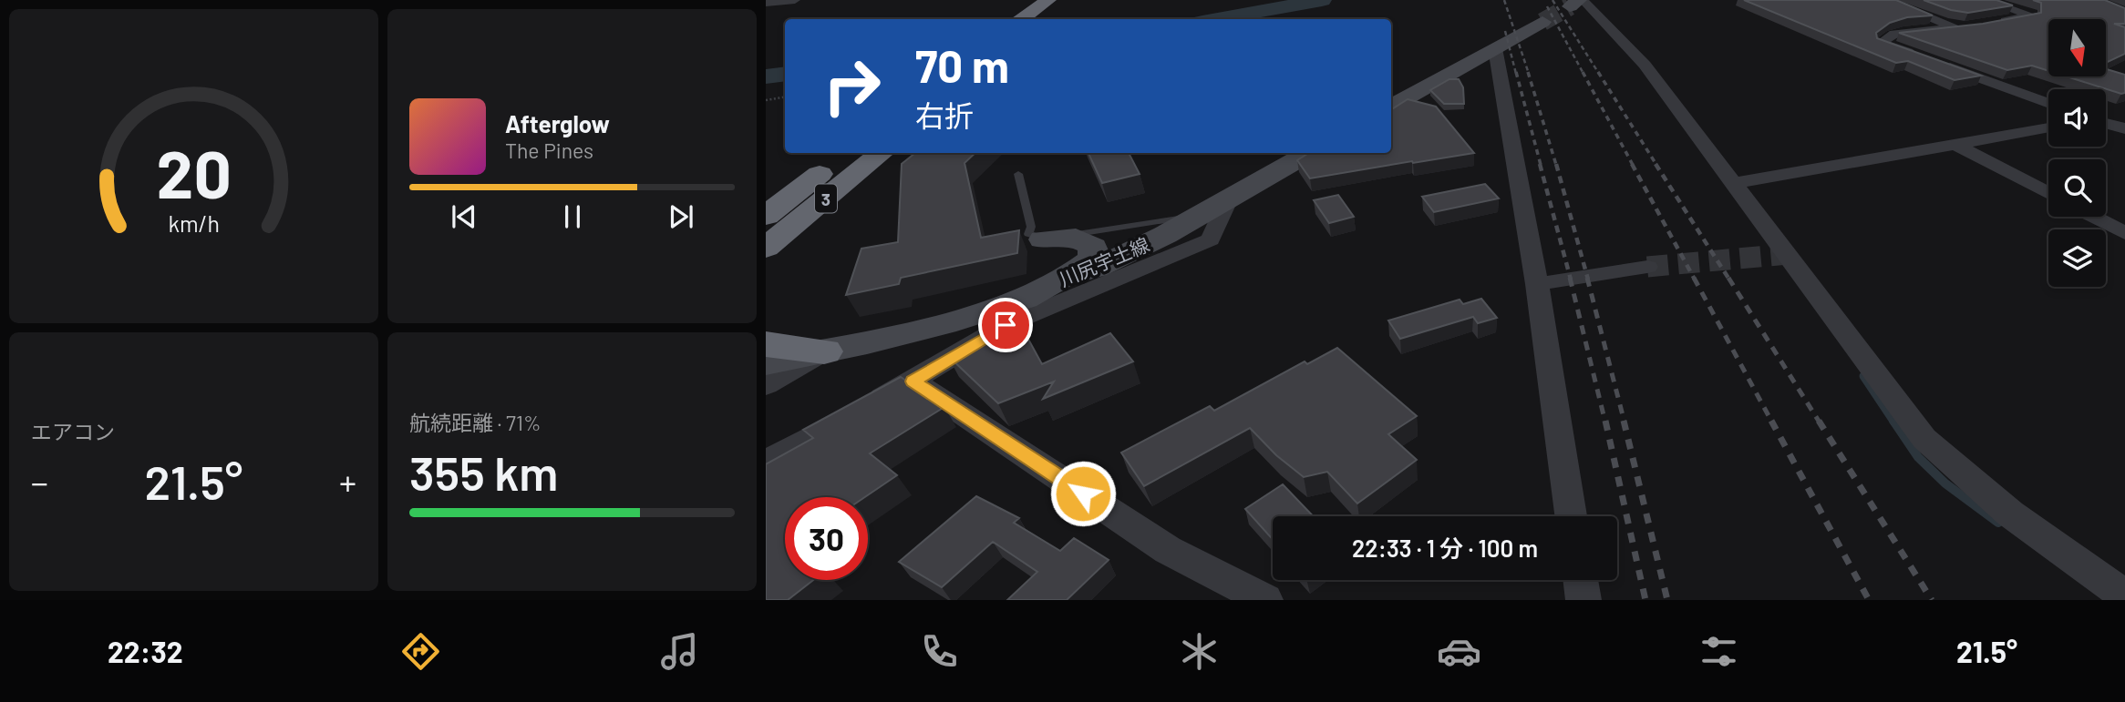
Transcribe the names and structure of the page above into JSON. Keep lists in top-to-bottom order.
{
  "streets": {
    "highway": ["3"],
    "main road": ["川尻宇土線"]
  },
  "north": "bottom",
  "page": {
    "turn": ["70 m", "右折"],
    "song": ["Afterglow", "The Pines"],
    "tile": [
      "エアコン",
      ["航続距離 · 71%", "355 km"]
    ],
    "heat": ["−", "21.5°", "+"],
    "limit": "30",
    "trip": "22:33 · 1 分 · 100 m",
    "tabs": ["22:32", "21.5°"],
    "gauge": ["20", "km/h"]
  }
}
